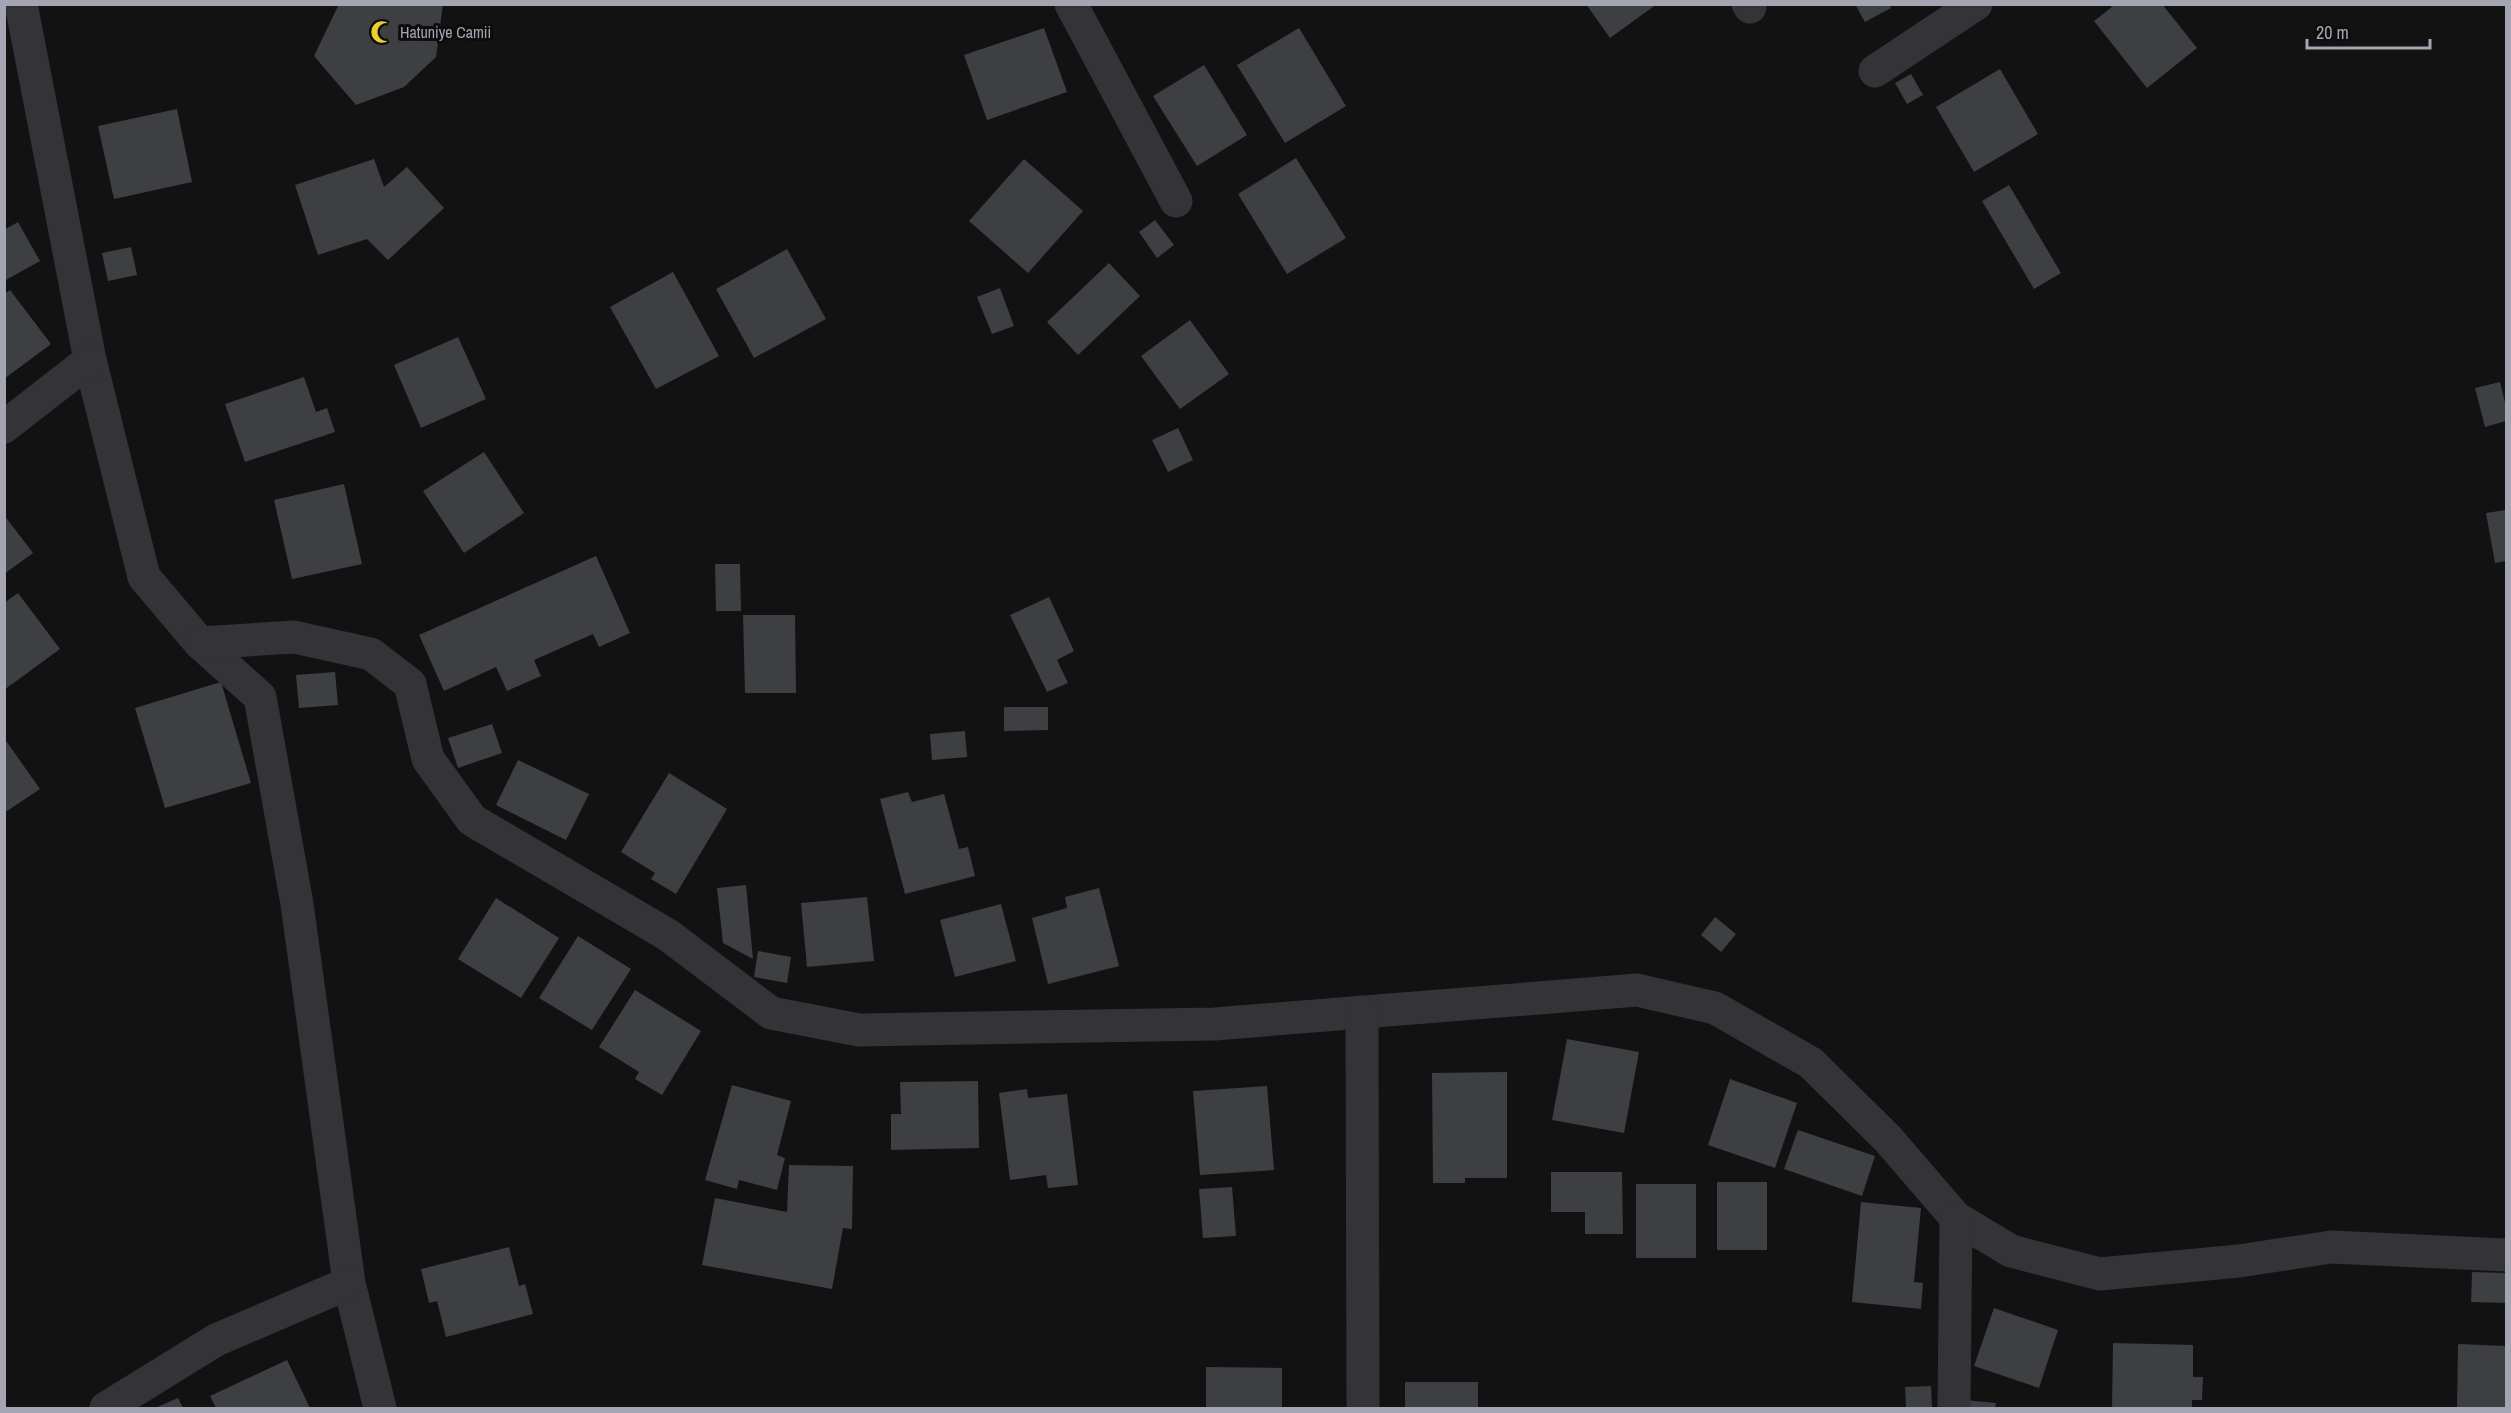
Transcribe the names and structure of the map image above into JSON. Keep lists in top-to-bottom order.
{
  "places": {
    "mosque": ["Hatuniye Camii"]
  },
  "scale_bar": "20 m"
}
